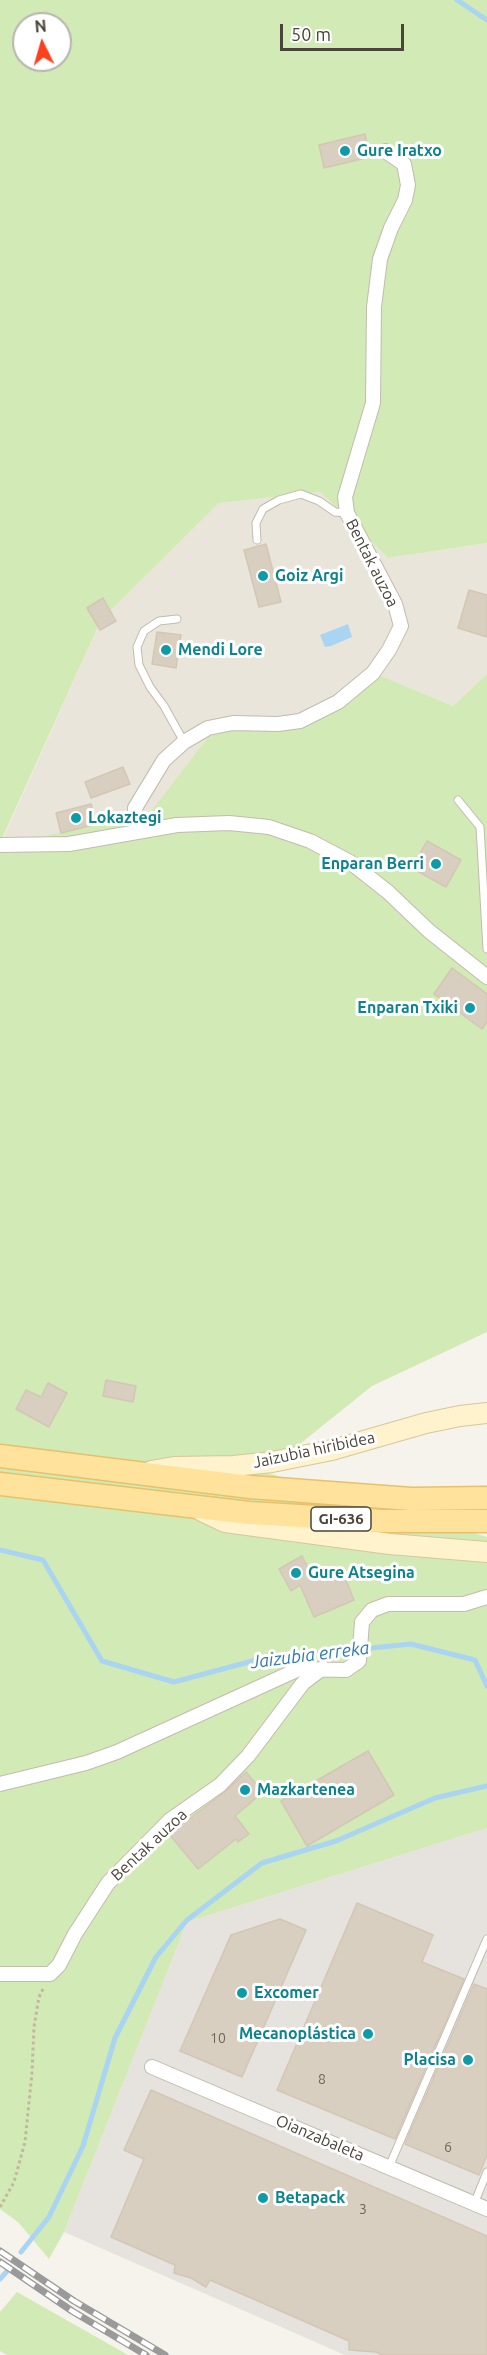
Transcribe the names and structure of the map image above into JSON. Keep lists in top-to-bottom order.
{
  "streets": {
    "main road": ["Jaizubia hiribidea", "GI-636"],
    "street": ["Bentak auzoa", "Oianzabaleta"]
  },
  "crossings": [
    ["Jaizubia hiribidea", "GI-636"]
  ],
  "water": ["Jaizubia erreka"],
  "places": [
    "Gure Iratxo",
    "Goiz Argi",
    "Mendi Lore",
    "Lokaztegi",
    "Enparan Berri",
    "Enparan Txiki",
    "Gure Atsegina",
    "Mazkartenea",
    "Excomer",
    "Mecanoplástica",
    "Placisa",
    "Betapack"
  ],
  "house_numbers": [
    "10",
    "8",
    "6",
    "3"
  ],
  "scale_bar": "50 m",
  "north": "top"
}
